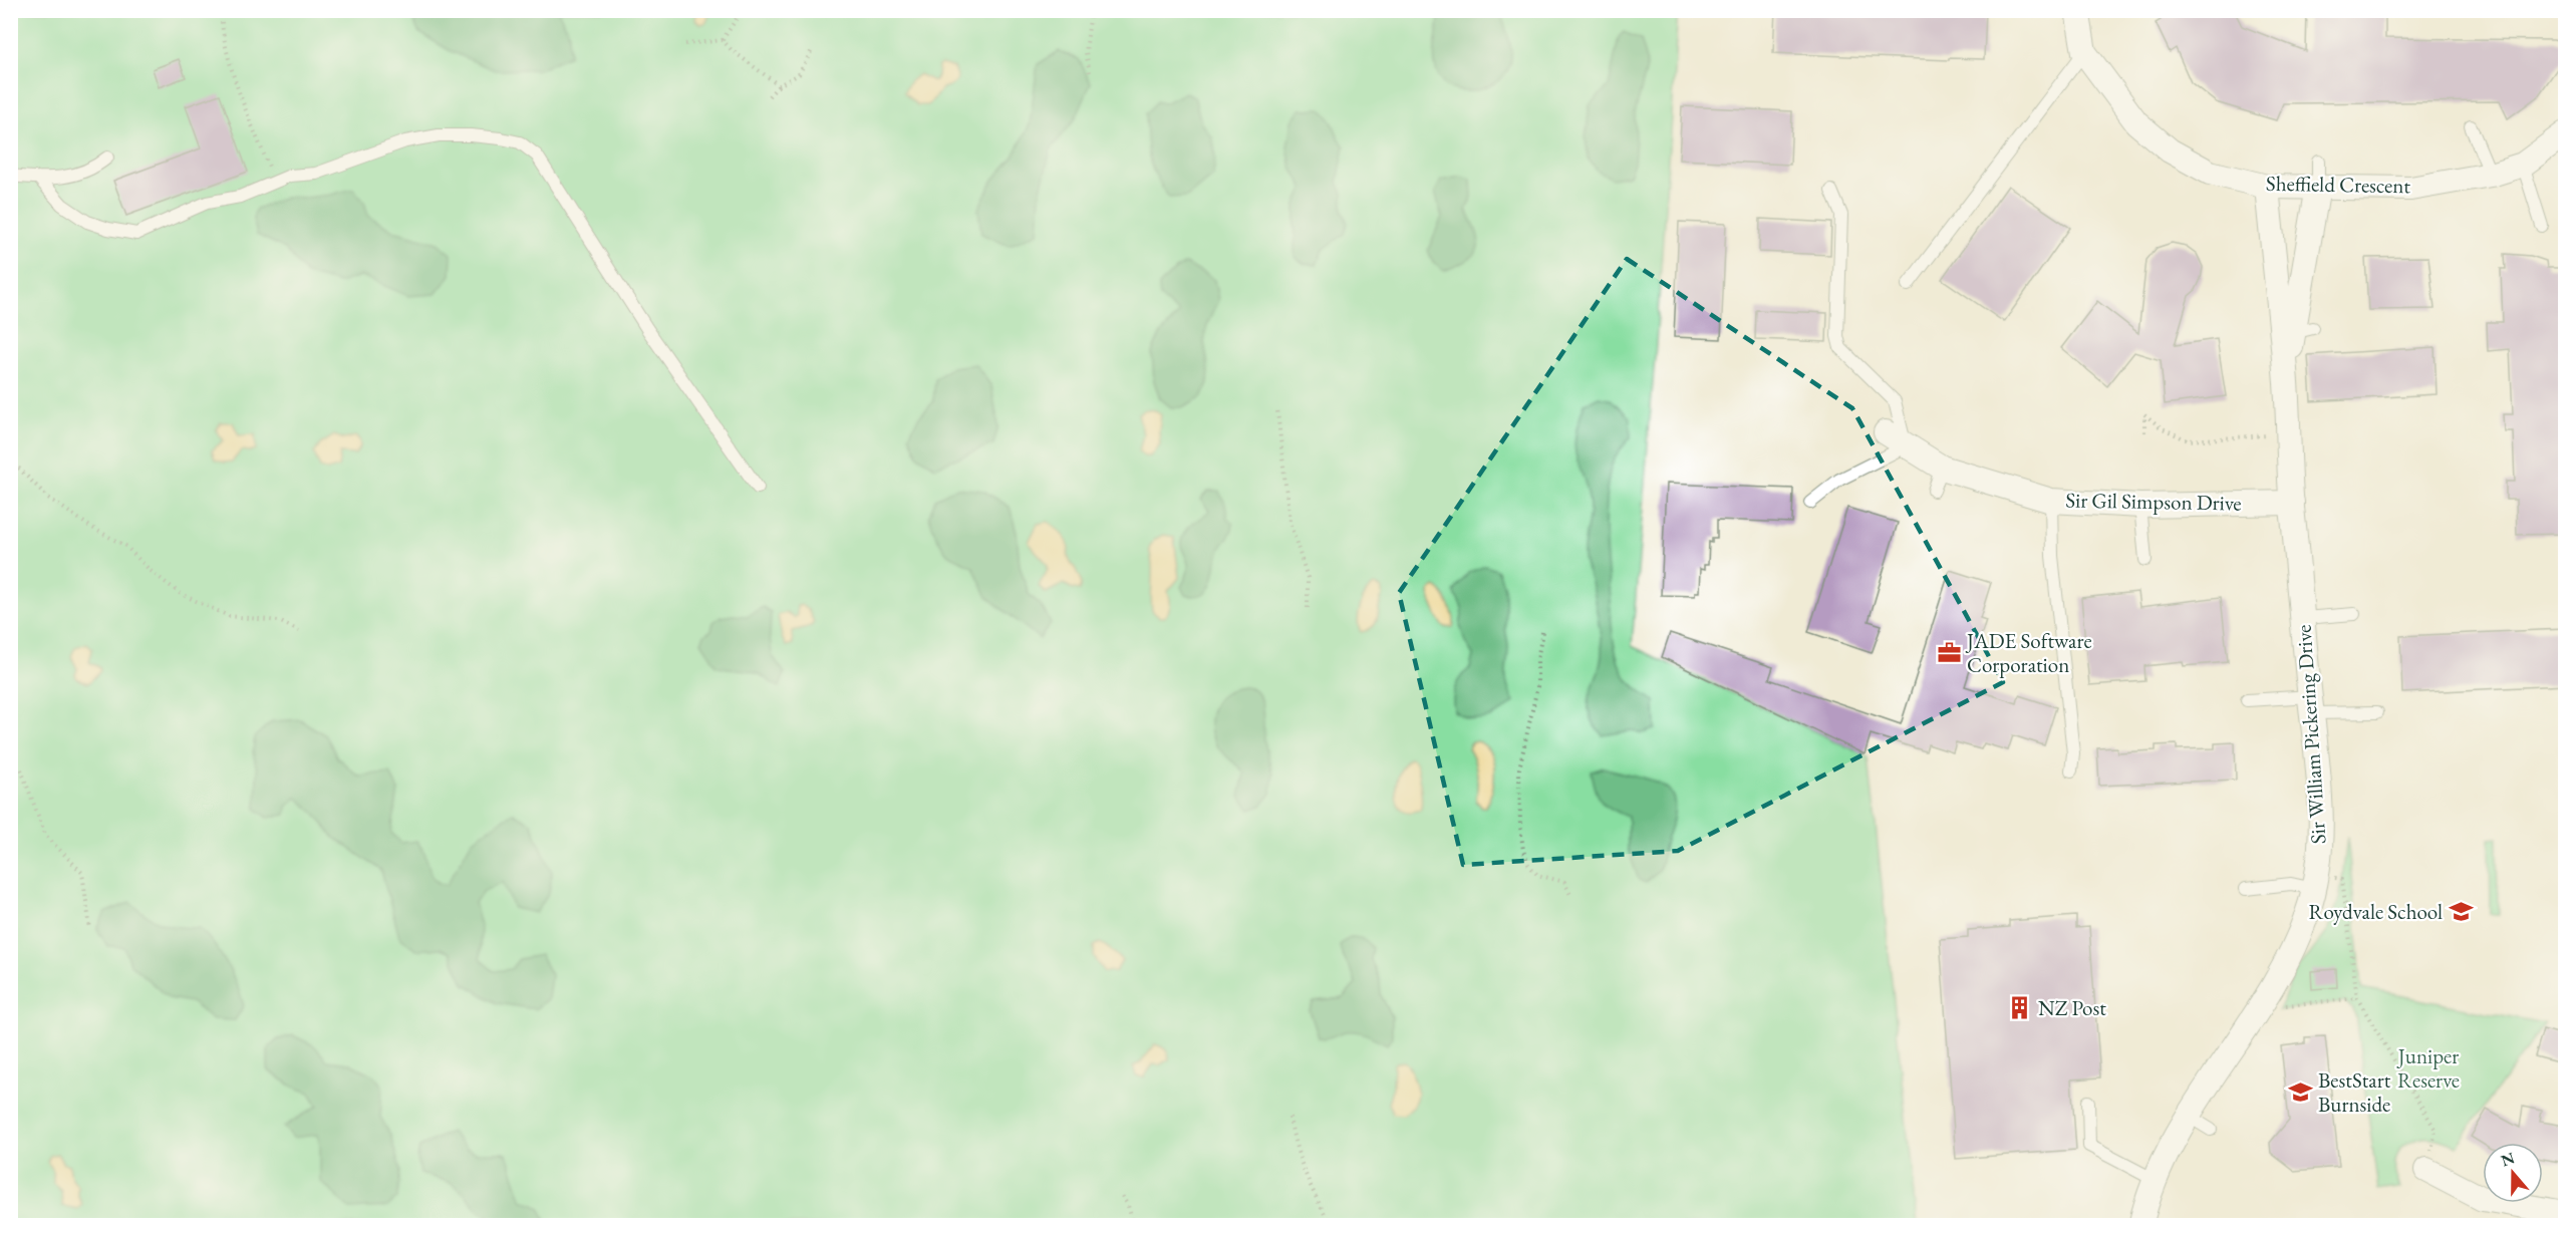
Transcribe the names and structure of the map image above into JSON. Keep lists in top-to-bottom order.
{
  "streets": {
    "street": ["Sheffield Crescent", "Sir Gil Simpson Drive", "Sir William Pickering Drive"]
  },
  "crossings": [
    ["Sheffield Crescent", "Sir William Pickering Drive"],
    ["Sir Gil Simpson Drive", "Sir William Pickering Drive"]
  ],
  "parks": ["Juniper Reserve"],
  "places": {
    "office": ["JADE Software Corporation"],
    "school or university": ["Roydvale School", "BestStart Burnside"],
    "building": ["NZ Post"]
  },
  "north": "top"
}
